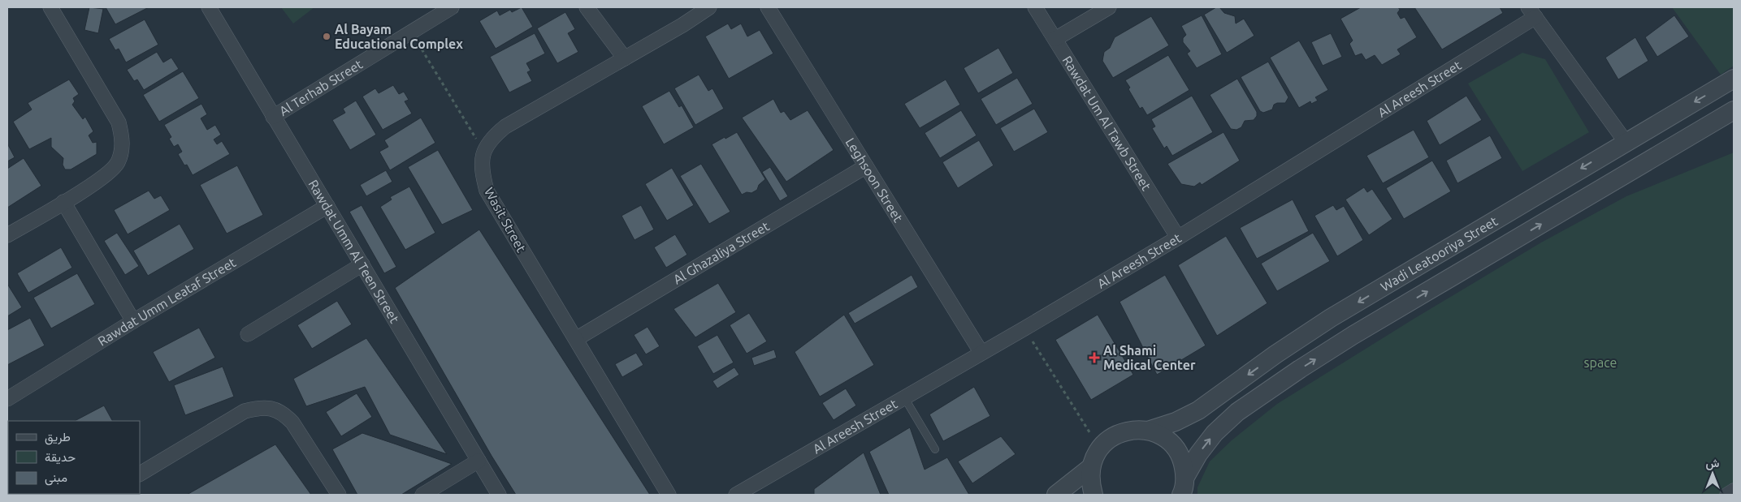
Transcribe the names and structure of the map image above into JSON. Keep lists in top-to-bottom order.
{
  "streets": {
    "street": [
      "Al Terhab Street",
      "Al Areesh Street",
      "Rawdat Um Al Tawb Street",
      "Leghsoon Street",
      "Wasit Street",
      "Rawdat Umm Al Teen Street",
      "Al Ghazaliya Street",
      "Wadi Leatooriya Street",
      "Rawdat Umm Leataf Street"
    ]
  },
  "crossings": [
    ["Al Terhab Street", "Rawdat Umm Al Teen Street"],
    ["Al Areesh Street", "Rawdat Um Al Tawb Street"],
    ["Al Areesh Street", "Leghsoon Street"],
    ["Leghsoon Street", "Al Ghazaliya Street"],
    ["Wasit Street", "Al Ghazaliya Street"],
    ["Rawdat Umm Al Teen Street", "Rawdat Umm Leataf Street"]
  ],
  "parks": ["space"],
  "places": {
    "other": ["Al Bayam Educational Complex"],
    "health": ["Al Shami Medical Center"]
  },
  "legend": ["طريق", "حديقة", "مبنى"],
  "north": "top"
}
